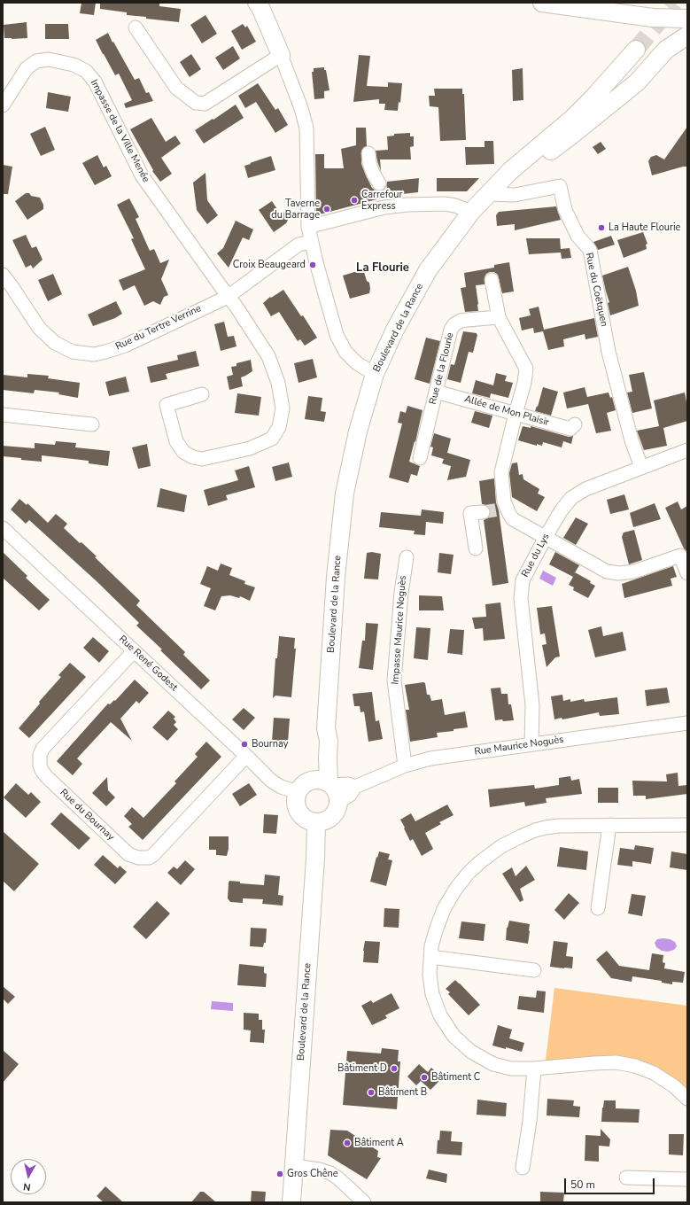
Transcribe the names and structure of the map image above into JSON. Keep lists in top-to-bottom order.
{
  "streets": {
    "main road": ["Boulevard de la Rance"],
    "street": [
      "Impasse de la Ville Menée",
      "Rue du Coëtquen",
      "Rue du Tertre Verrine",
      "Rue de la Flourie",
      "Allée de Mon Plaisir",
      "Rue du Lys",
      "Impasse Maurice Noguès",
      "Rue René Godest",
      "Rue Maurice Noguès",
      "Rue du Bournay"
    ]
  },
  "crossings": [
    ["Impasse de la Ville Menée", "Rue du Tertre Verrine"],
    ["Rue du Coëtquen", "Boulevard de la Rance"],
    ["Rue du Coëtquen", "Rue du Lys"],
    ["Boulevard de la Rance", "Rue René Godest"],
    ["Boulevard de la Rance", "Rue Maurice Noguès"],
    ["Rue de la Flourie", "Allée de Mon Plaisir"],
    ["Rue du Lys", "Rue Maurice Noguès"],
    ["Impasse Maurice Noguès", "Rue Maurice Noguès"],
    ["Rue René Godest", "Rue Maurice Noguès"],
    ["Rue René Godest", "Rue du Bournay"]
  ],
  "districts": ["La Flourie"],
  "places": [
    "Carrefour Express",
    "Taverne du Barrage",
    "La Haute Flourie",
    "Croix Beaugeard",
    "Bournay",
    "Bâtiment D",
    "Bâtiment C",
    "Bâtiment B",
    "Bâtiment A",
    "Gros Chêne"
  ],
  "scale_bar": "50 m",
  "north": "bottom"
}
